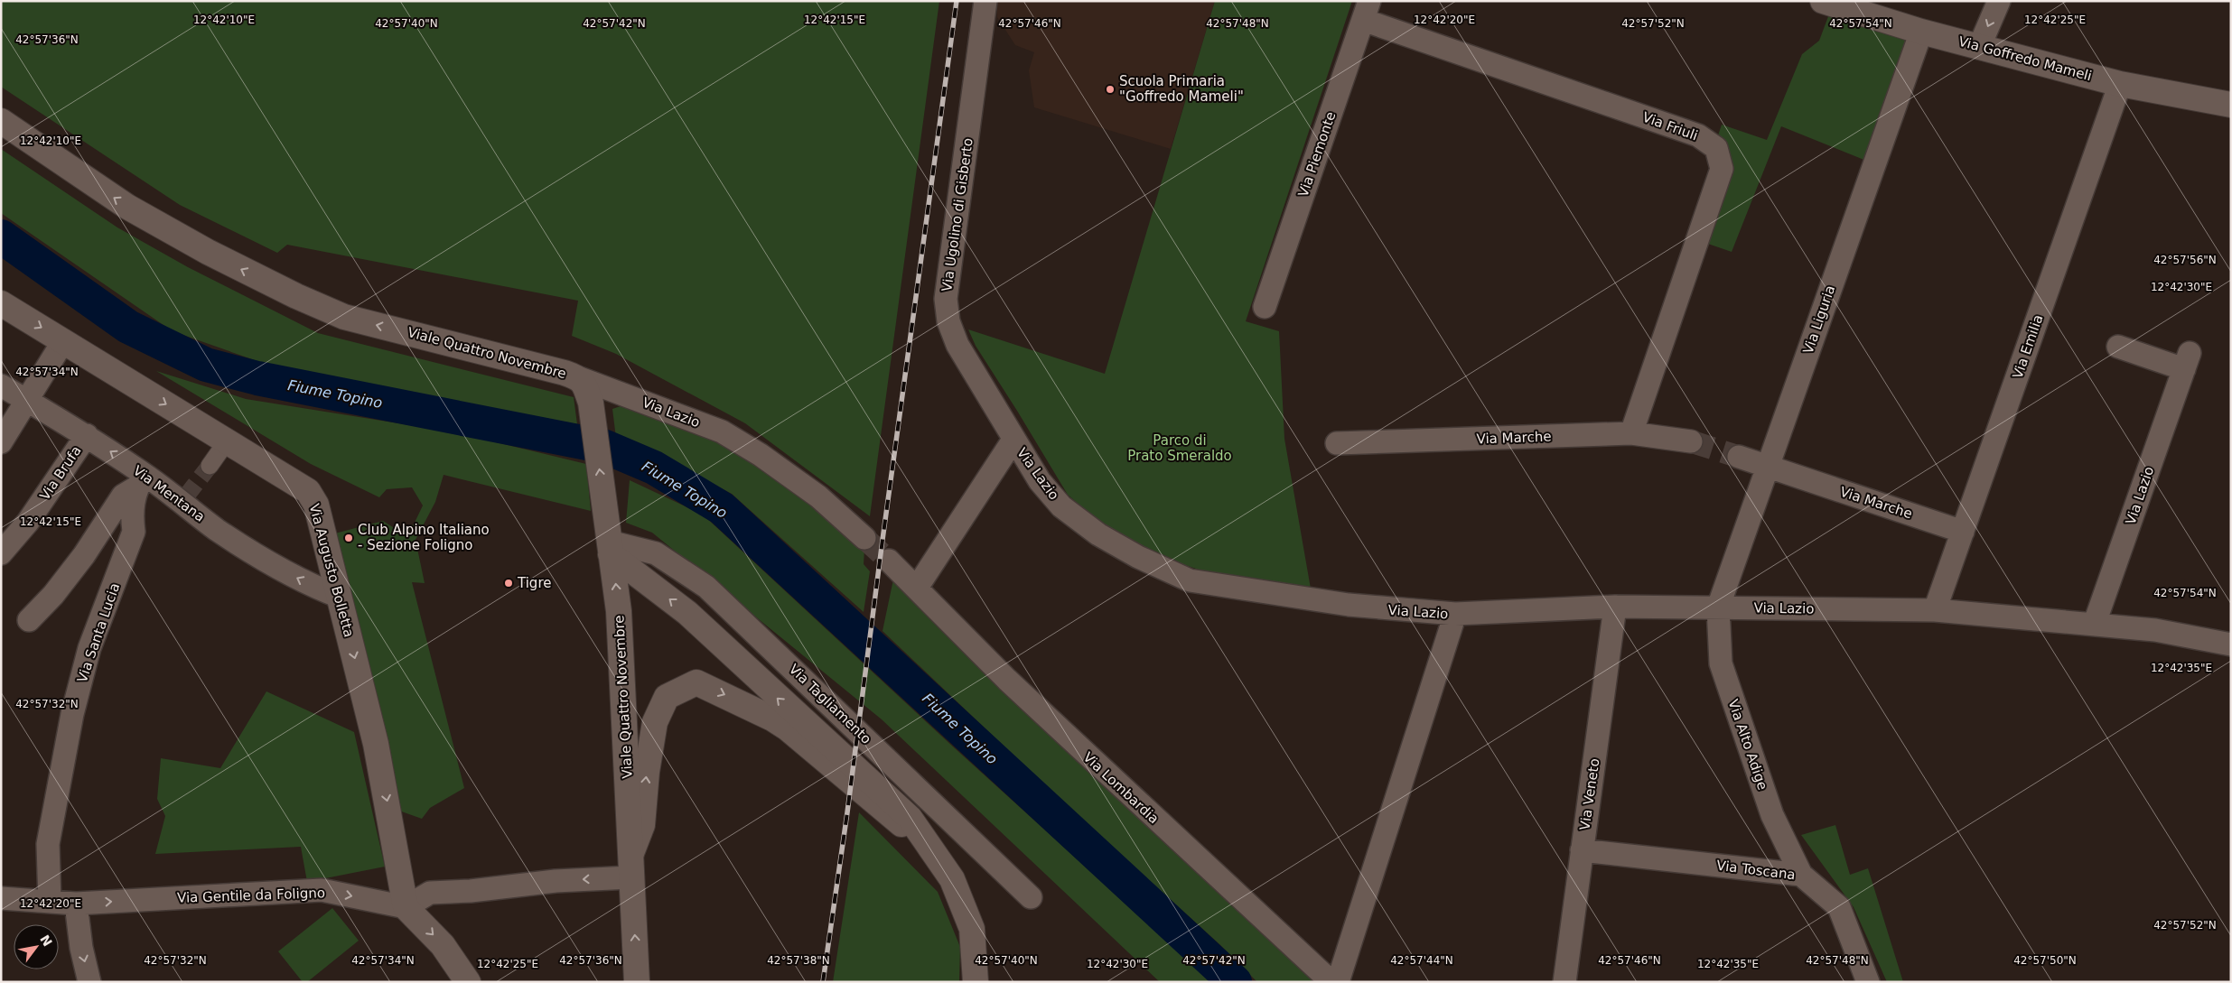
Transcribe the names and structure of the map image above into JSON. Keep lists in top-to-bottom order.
{
  "streets": {
    "main road": ["Via Goffredo Mameli", "Viale Quattro Novembre", "Via Augusto Bolletta"],
    "street": [
      "Via Friuli",
      "Via Piemonte",
      "Via Ugolino di Gisberto",
      "Via Liguria",
      "Via Emilia",
      "Via Lazio",
      "Via Marche",
      "Via Brufa",
      "Via Mentana",
      "Via Santa Lucia",
      "Via Tagliamento",
      "Via Alto Adige",
      "Via Lombardia",
      "Via Veneto",
      "Via Toscana",
      "Via Gentile da Foligno"
    ]
  },
  "crossings": [
    ["Via Goffredo Mameli", "Via Liguria"],
    ["Via Goffredo Mameli", "Via Emilia"],
    ["Via Friuli", "Via Piemonte"],
    ["Via Friuli", "Via Marche"],
    ["Via Ugolino di Gisberto", "Via Lazio"],
    ["Via Liguria", "Via Lazio"],
    ["Via Liguria", "Via Marche"],
    ["Via Liguria", "Via Alto Adige"],
    ["Via Emilia", "Via Lazio"],
    ["Via Emilia", "Via Marche"],
    ["Viale Quattro Novembre", "Via Lazio"],
    ["Viale Quattro Novembre", "Via Tagliamento"],
    ["Via Lazio", "Via Alto Adige"],
    ["Via Lazio", "Via Lombardia"],
    ["Via Lazio", "Via Veneto"],
    ["Via Brufa", "Via Mentana"],
    ["Via Mentana", "Via Augusto Bolletta"],
    ["Via Mentana", "Via Santa Lucia"],
    ["Via Augusto Bolletta", "Via Gentile da Foligno"],
    ["Via Santa Lucia", "Via Gentile da Foligno"],
    ["Via Alto Adige", "Via Toscana"],
    ["Via Veneto", "Via Toscana"]
  ],
  "one_way": ["Via Mentana", "Via Augusto Bolletta", "Via Gentile da Foligno"],
  "water": ["Fiume Topino"],
  "parks": ["Parco di Prato Smeraldo"],
  "places": ["Scuola Primaria \"Goffredo Mameli\"", "Club Alpino Italiano - Sezione Foligno", "Tigre"],
  "north": "top right",
  "coordinates": [
    "12°42'15\"E",
    "12°42'20\"E",
    "12°42'10\"E",
    "12°42'25\"E",
    "42°57'40\"N",
    "42°57'42\"N",
    "42°57'46\"N",
    "42°57'48\"N",
    "42°57'52\"N",
    "42°57'54\"N",
    "42°57'36\"N",
    "42°57'56\"N",
    "12°42'30\"E",
    "42°57'34\"N",
    "12°42'35\"E",
    "42°57'32\"N",
    "42°57'38\"N",
    "42°57'44\"N",
    "42°57'50\"N"
  ]
}
